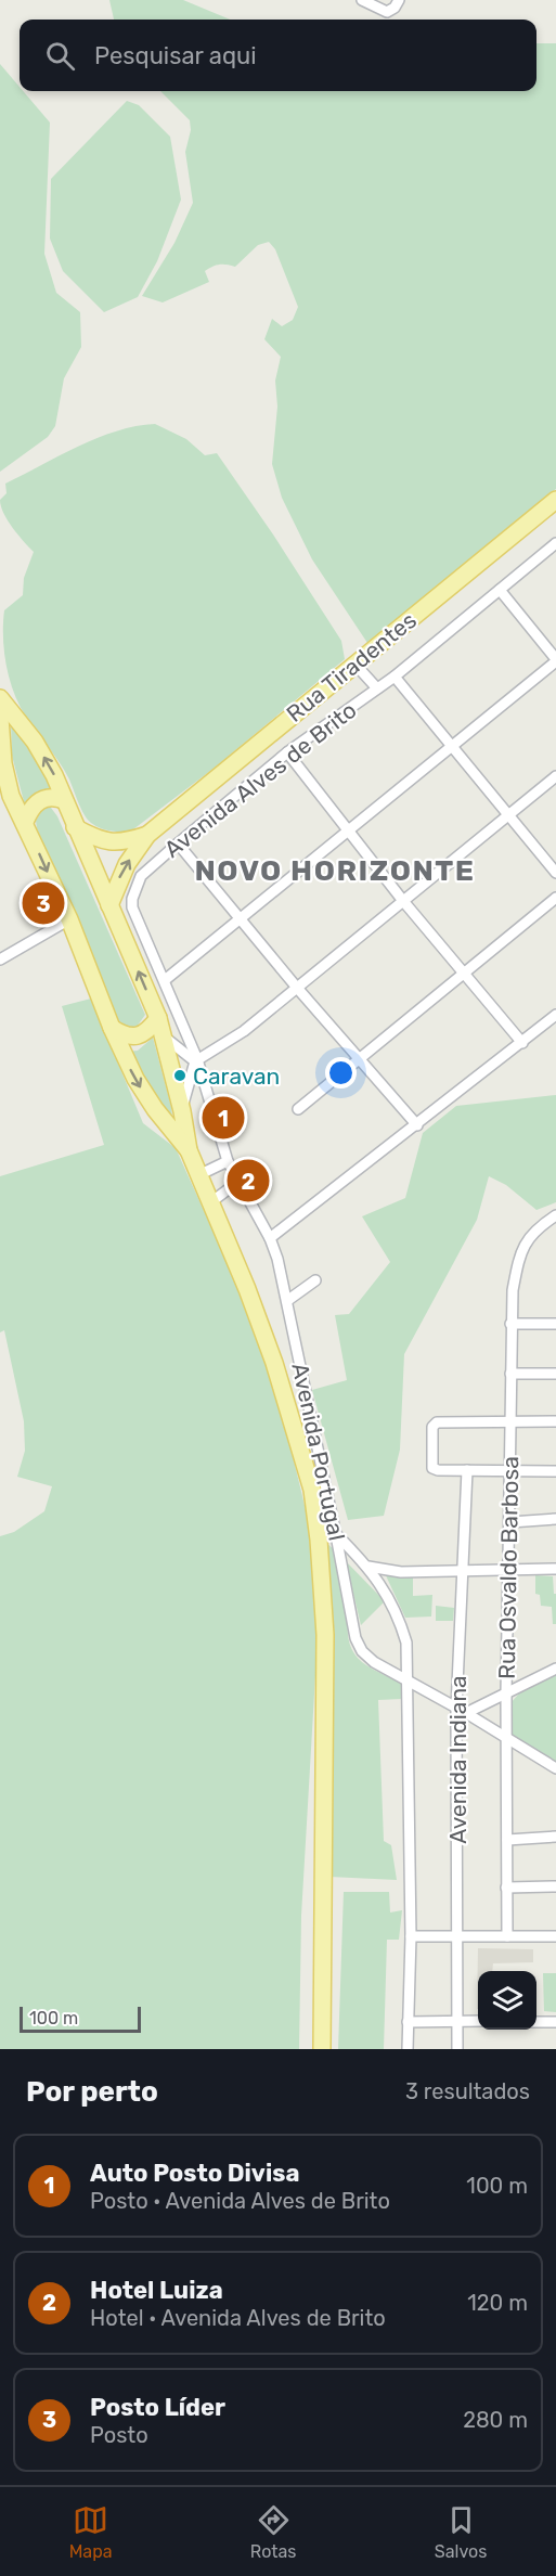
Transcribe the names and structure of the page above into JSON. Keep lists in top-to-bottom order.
{
  "streets": {
    "main road": ["Rua Tiradentes"],
    "street": [
      "Avenida Alves de Brito",
      "Avenida Portugal",
      "Rua Osvaldo Barbosa",
      "Avenida Indiana"
    ]
  },
  "crossings": [
    ["Avenida Alves de Brito", "Avenida Portugal"]
  ],
  "districts": ["NOVO HORIZONTE"],
  "places": ["Caravan"],
  "scale_bar": "100 m",
  "page": {
    "search": "Pesquisar aqui",
    "pins": ["3", "1", "2"],
    "scale": "100 m",
    "heading": ["Por perto", "3 resultados"],
    "list": [
      {
        "mark": "1",
        "name": "Auto Posto Divisa",
        "note": "Posto · Avenida Alves de Brito",
        "value": "100 m"
      },
      {
        "mark": "2",
        "name": "Hotel Luiza",
        "note": "Hotel · Avenida Alves de Brito",
        "value": "120 m"
      },
      {
        "mark": "3",
        "name": "Posto Líder",
        "note": "Posto",
        "value": "280 m"
      }
    ],
    "nav": ["Mapa", "Rotas", "Salvos"]
  }
}
